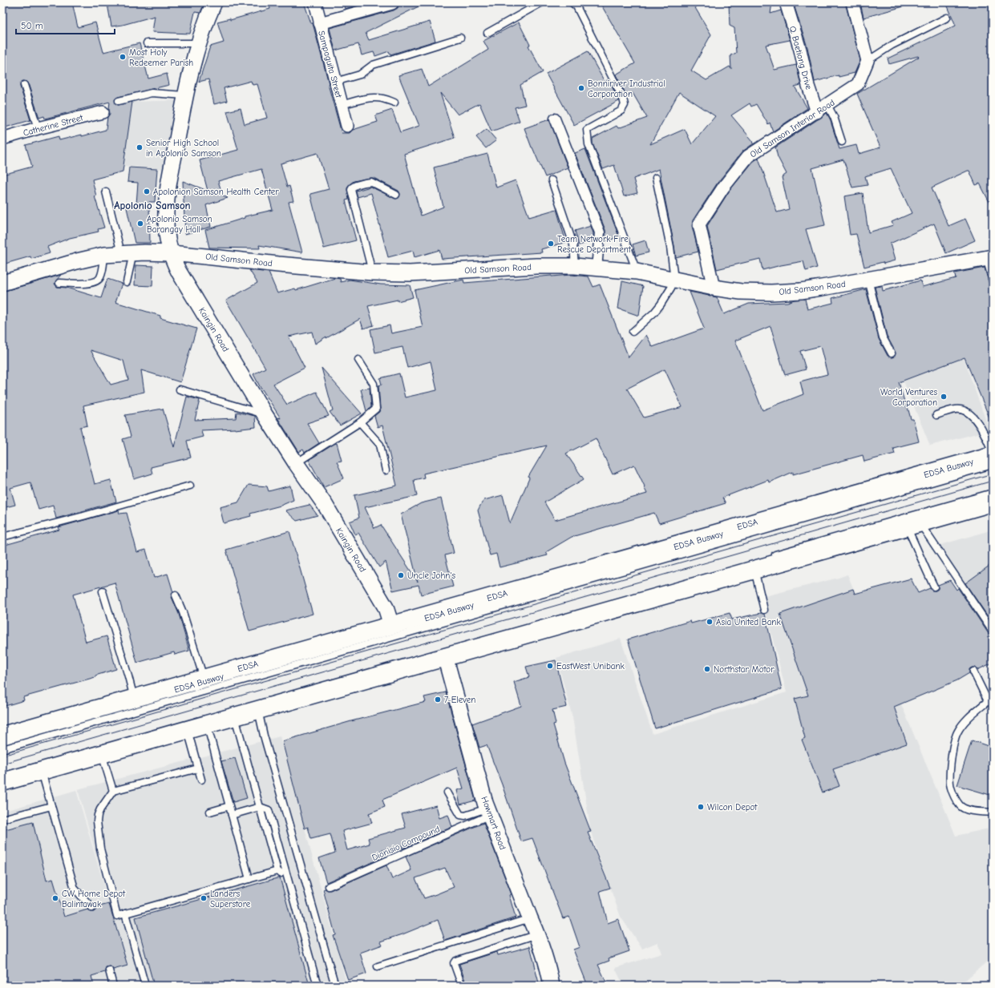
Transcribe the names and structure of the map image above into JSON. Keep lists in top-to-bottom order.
{
  "streets": {
    "highway": ["EDSA"],
    "street": [
      "Q. Baetiong Drive",
      "Sampaguita Street",
      "Catherine Street",
      "Old Samson Interior Road",
      "Old Samson Road",
      "Kaingin Road",
      "Howmart Road"
    ],
    "lane": ["EDSA Busway", "Dionisio Compound"]
  },
  "crossings": [
    ["Q. Baetiong Drive", "Old Samson Interior Road"],
    ["Old Samson Interior Road", "Old Samson Road"],
    ["Old Samson Road", "Kaingin Road"],
    ["Kaingin Road", "EDSA"],
    ["Howmart Road", "Dionisio Compound"]
  ],
  "districts": ["Apolonio Samson"],
  "places": [
    "Most Holy Redeemer Parish",
    "Bonniriver Industrial Corporation",
    "Senior High School in Apolonio Samson",
    "Apolonion Samson Health Center",
    "Apolonio Samson Barangay Hall",
    "Team Network Fire Rescue Department",
    "World Ventures Corporation",
    "Uncle John's",
    "Asia United Bank",
    "EastWest Unibank",
    "Northstar Motor",
    "7-Eleven",
    "Wilcon Depot",
    "CW Home Depot Balintawak",
    "Landers Superstore"
  ],
  "scale_bar": "50 m"
}
